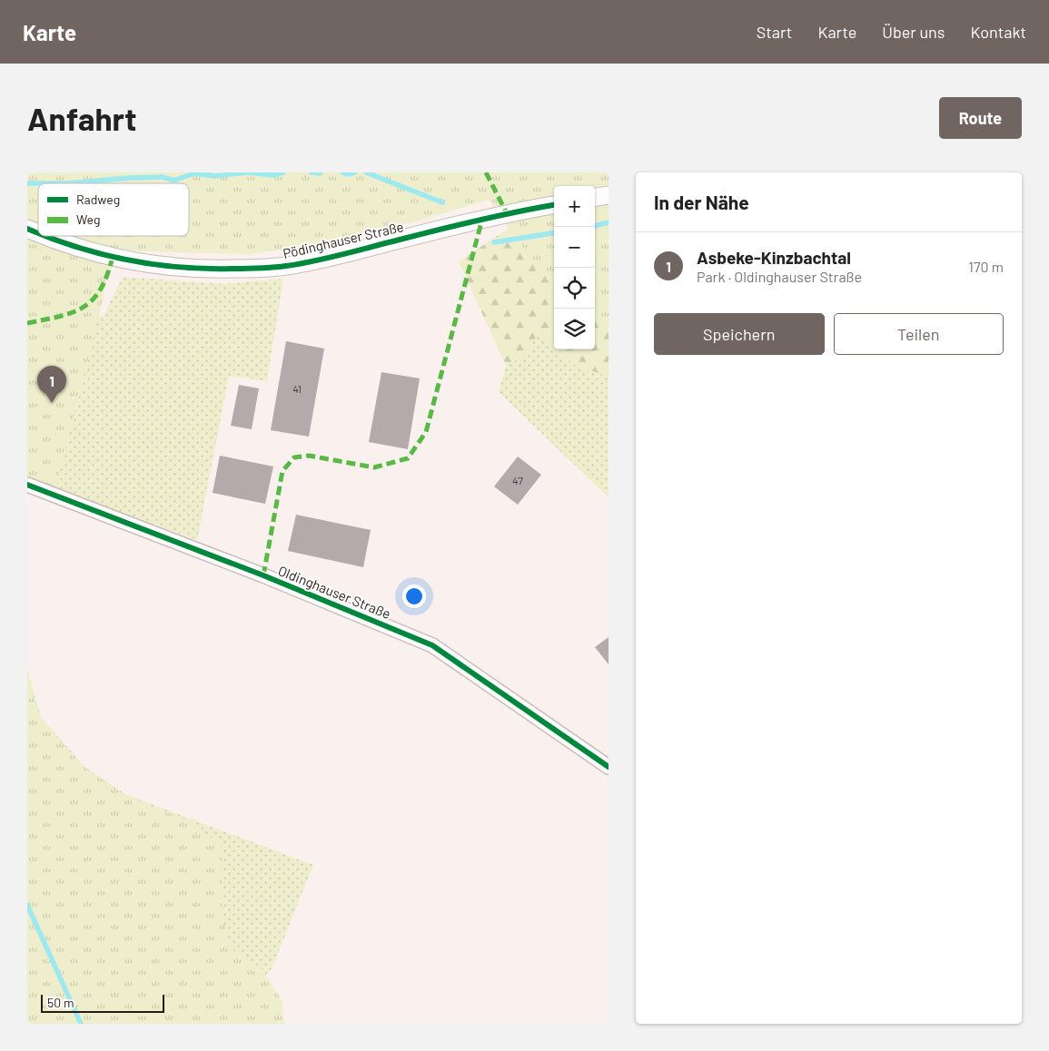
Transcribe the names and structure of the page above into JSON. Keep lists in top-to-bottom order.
{
  "streets": {
    "street": ["Pödinghauser Straße", "Oldinghauser Straße"]
  },
  "house_numbers": ["41", "47"],
  "legend": ["Radweg", "Weg"],
  "scale_bar": "50 m",
  "page": {
    "header": "Karte",
    "nav": [
      "Start",
      "Karte",
      "Über uns",
      "Kontakt"
    ],
    "buttons": [
      "Route",
      ["Speichern", "Teilen"]
    ],
    "title": "Anfahrt",
    "heading": "In der Nähe",
    "map_buttons": ["+", "−"],
    "list": [
      {
        "mark": "1",
        "name": "Asbeke-Kinzbachtal",
        "note": "Park · Oldinghauser Straße",
        "value": "170 m"
      }
    ],
    "pins": "1",
    "scale": "50 m"
  }
}
